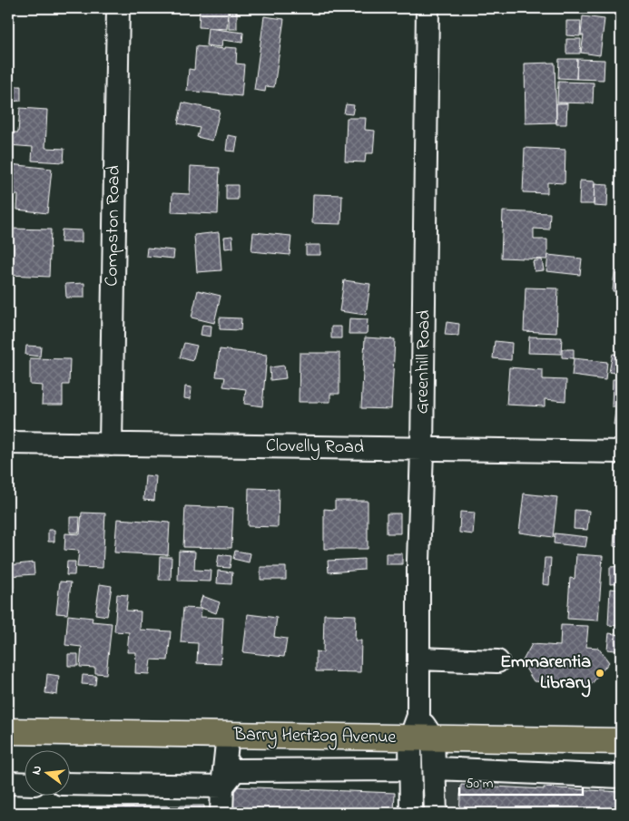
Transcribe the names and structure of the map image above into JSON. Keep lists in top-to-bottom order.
{
  "streets": {
    "main road": ["Barry Hertzog Avenue"],
    "street": ["Compston Road", "Greenhill Road", "Clovelly Road"]
  },
  "crossings": [
    ["Compston Road", "Clovelly Road"],
    ["Greenhill Road", "Clovelly Road"],
    ["Greenhill Road", "Barry Hertzog Avenue"]
  ],
  "places": ["Emmarentia Library"],
  "scale_bar": "50 m",
  "north": "left"
}
